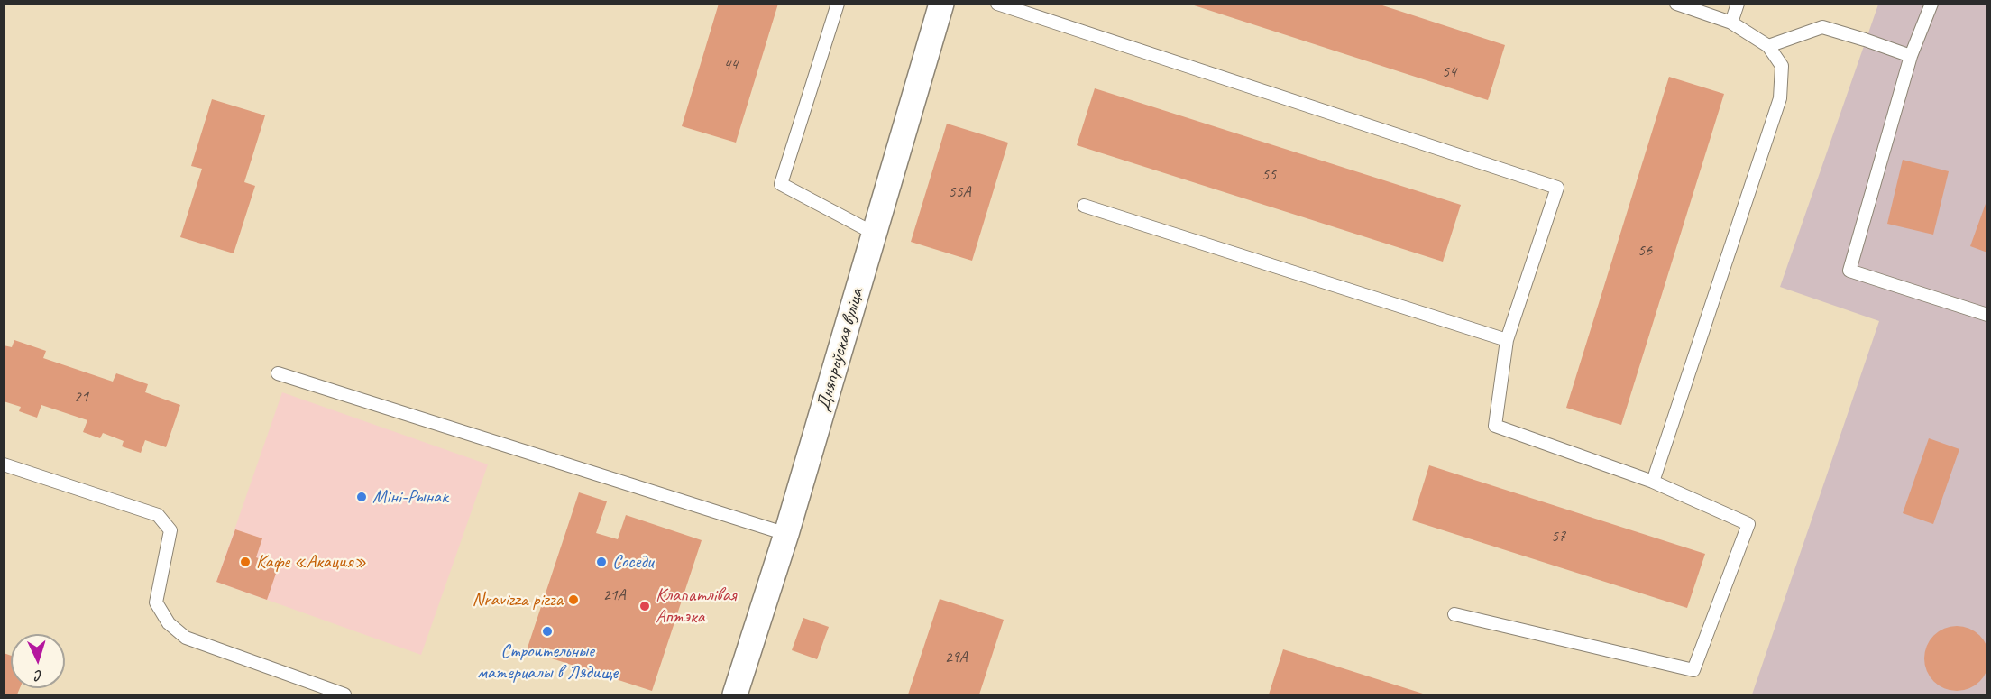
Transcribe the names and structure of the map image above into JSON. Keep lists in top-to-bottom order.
{
  "streets": {
    "street": ["Дняпроўская вуліца"]
  },
  "places": [
    "Міні-Рынак",
    "Кафе «Акация»",
    "Соседи",
    "Nravizza pizza",
    "Клапатлівая Аптэка",
    "Строительные материалы в Лядище"
  ],
  "house_numbers": [
    "44",
    "54",
    "55",
    "55А",
    "56",
    "21",
    "57",
    "21А",
    "29А"
  ],
  "north": "bottom"
}
